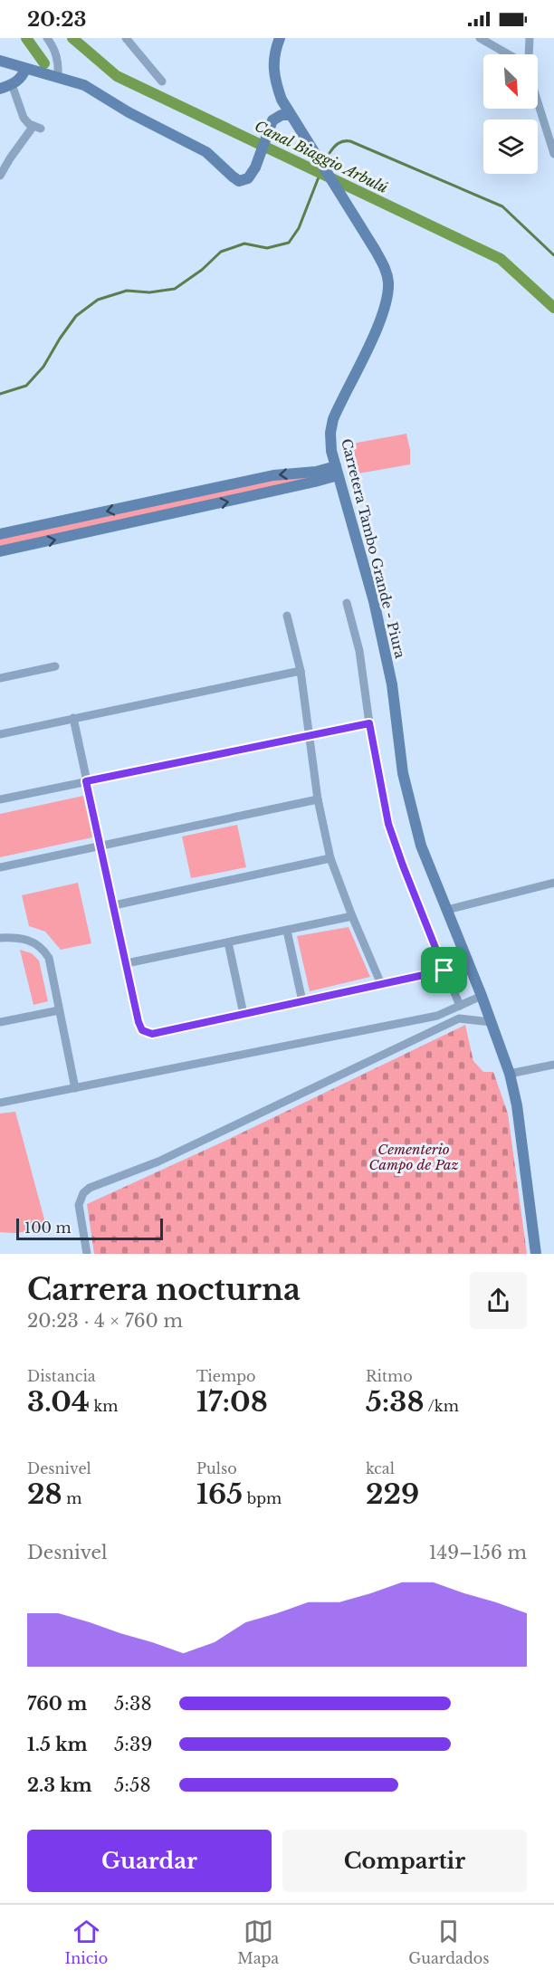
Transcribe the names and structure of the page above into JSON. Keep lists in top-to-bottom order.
{
  "streets": {
    "main road": ["Carretera Tambo Grande - Piura"]
  },
  "water": ["Canal Biaggio Arbulú"],
  "parks": ["Cementerio Campo de Paz"],
  "scale_bar": "100 m",
  "north": "bottom right",
  "page": {
    "status": "20:23",
    "scale": "100 m",
    "heading": ["Carrera nocturna", "20:23 · 4 × 760 m"],
    "stats": [
      ["Distancia", "3.04 km"],
      ["Tiempo", "17:08"],
      ["Ritmo", "5:38 /km"],
      ["Desnivel", "28 m"],
      ["Pulso", "165 bpm"],
      ["kcal", "229"]
    ],
    "chart": ["Desnivel", "149–156 m"],
    "list": [
      {
        "name": "760 m",
        "note": "5:38"
      },
      {
        "name": "1.5 km",
        "note": "5:39"
      },
      {
        "name": "2.3 km",
        "note": "5:58"
      }
    ],
    "buttons": ["Guardar", "Compartir"],
    "tabs": ["Inicio", "Mapa", "Guardados"]
  }
}
